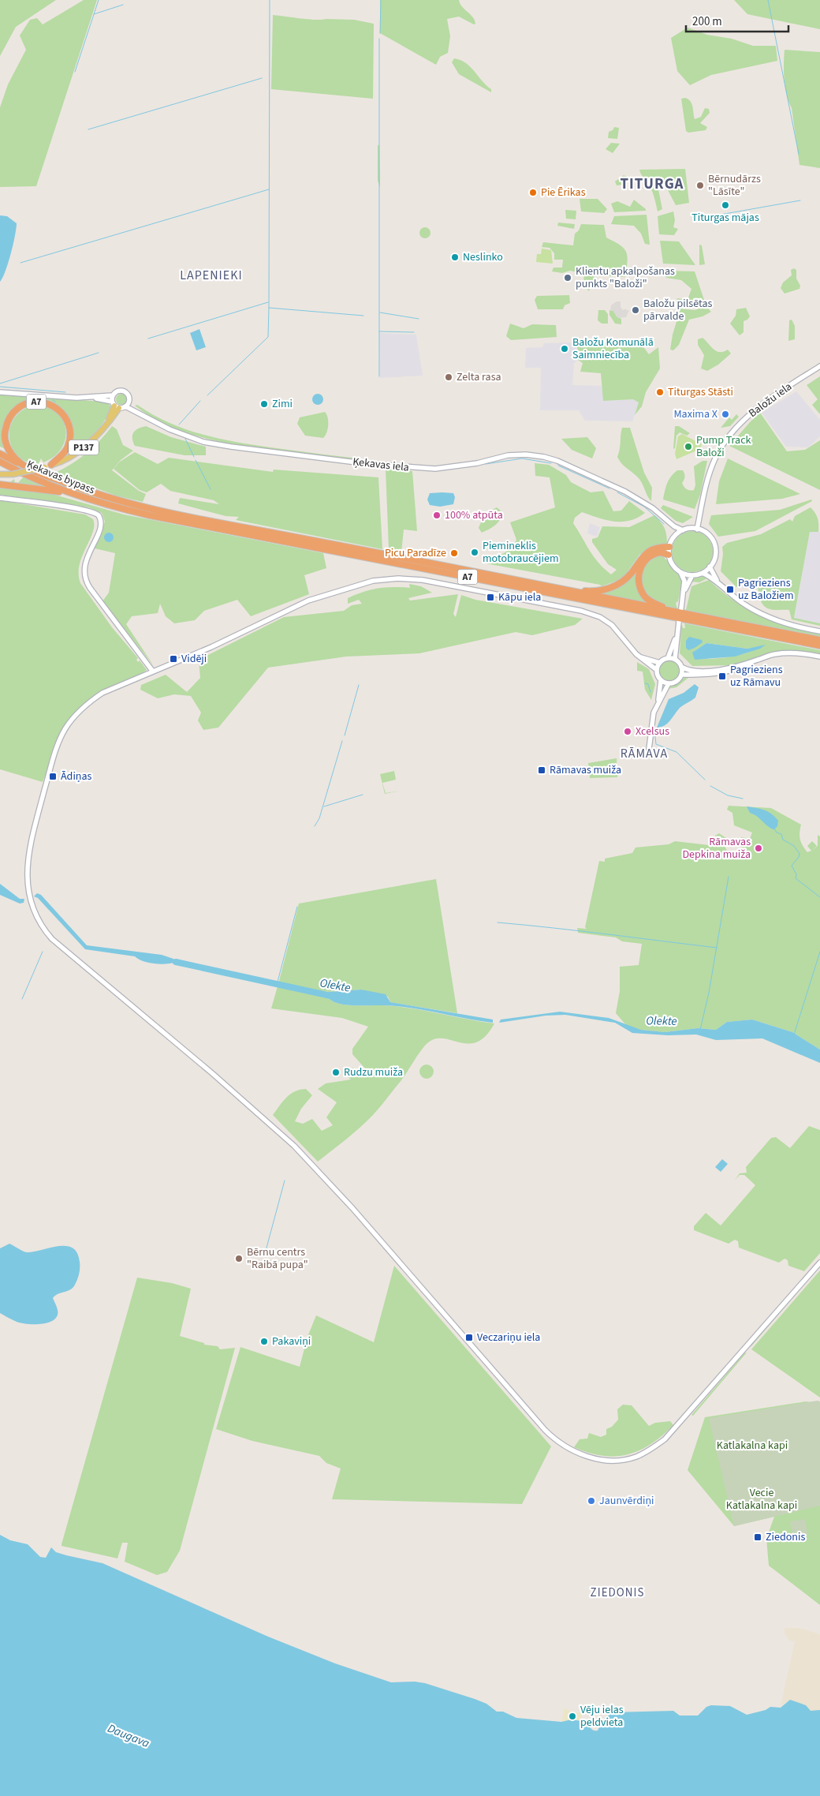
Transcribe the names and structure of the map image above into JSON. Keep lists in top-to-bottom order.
{
  "streets": {
    "highway": ["A7", "Ķekavas bypass"],
    "main road": ["Baložu iela", "P137", "Ķekavas iela"]
  },
  "crossings": [
    ["A7", "P137"],
    ["A7", "Ķekavas bypass"],
    ["P137", "Ķekavas iela"]
  ],
  "districts": [
    "TITURGA",
    "LAPENIEKI",
    "RĀMAVA",
    "ZIEDONIS"
  ],
  "water": ["Olekte", "Daugava"],
  "parks": ["Katlakalna kapi", "Vecie Katlakalna kapi"],
  "places": {
    "other": [
      "Bērnudārzs \"Lāsīte\"",
      "Pie Ērikas",
      "Titurgas mājas",
      "Neslinko",
      "Klientu apkalpošanas punkts \"Baloži\"",
      "Baložu pilsētas pārvalde",
      "Baložu Komunālā Saimniecība",
      "Zelta rasa",
      "Titurgas Stāsti",
      "Zimi",
      "Maxima X",
      "Pump Track Baloži",
      "100% atpūta",
      "Piemineklis motobraucējiem",
      "Picu Paradīze",
      "Xcelsus",
      "Rāmavas Depkina muiža",
      "Rudzu muiža",
      "Bērnu centrs \"Raibā pupa\"",
      "Pakaviņi",
      "Jaunvērdiņi",
      "Vēju ielas peldvieta"
    ],
    "transit": [
      "Pagrieziens uz Baložiem",
      "Kāpu iela",
      "Vidēji",
      "Pagrieziens uz Rāmavu",
      "Rāmavas muiža",
      "Ādiņas",
      "Veczariņu iela",
      "Ziedonis"
    ]
  },
  "scale_bar": "200 m"
}
